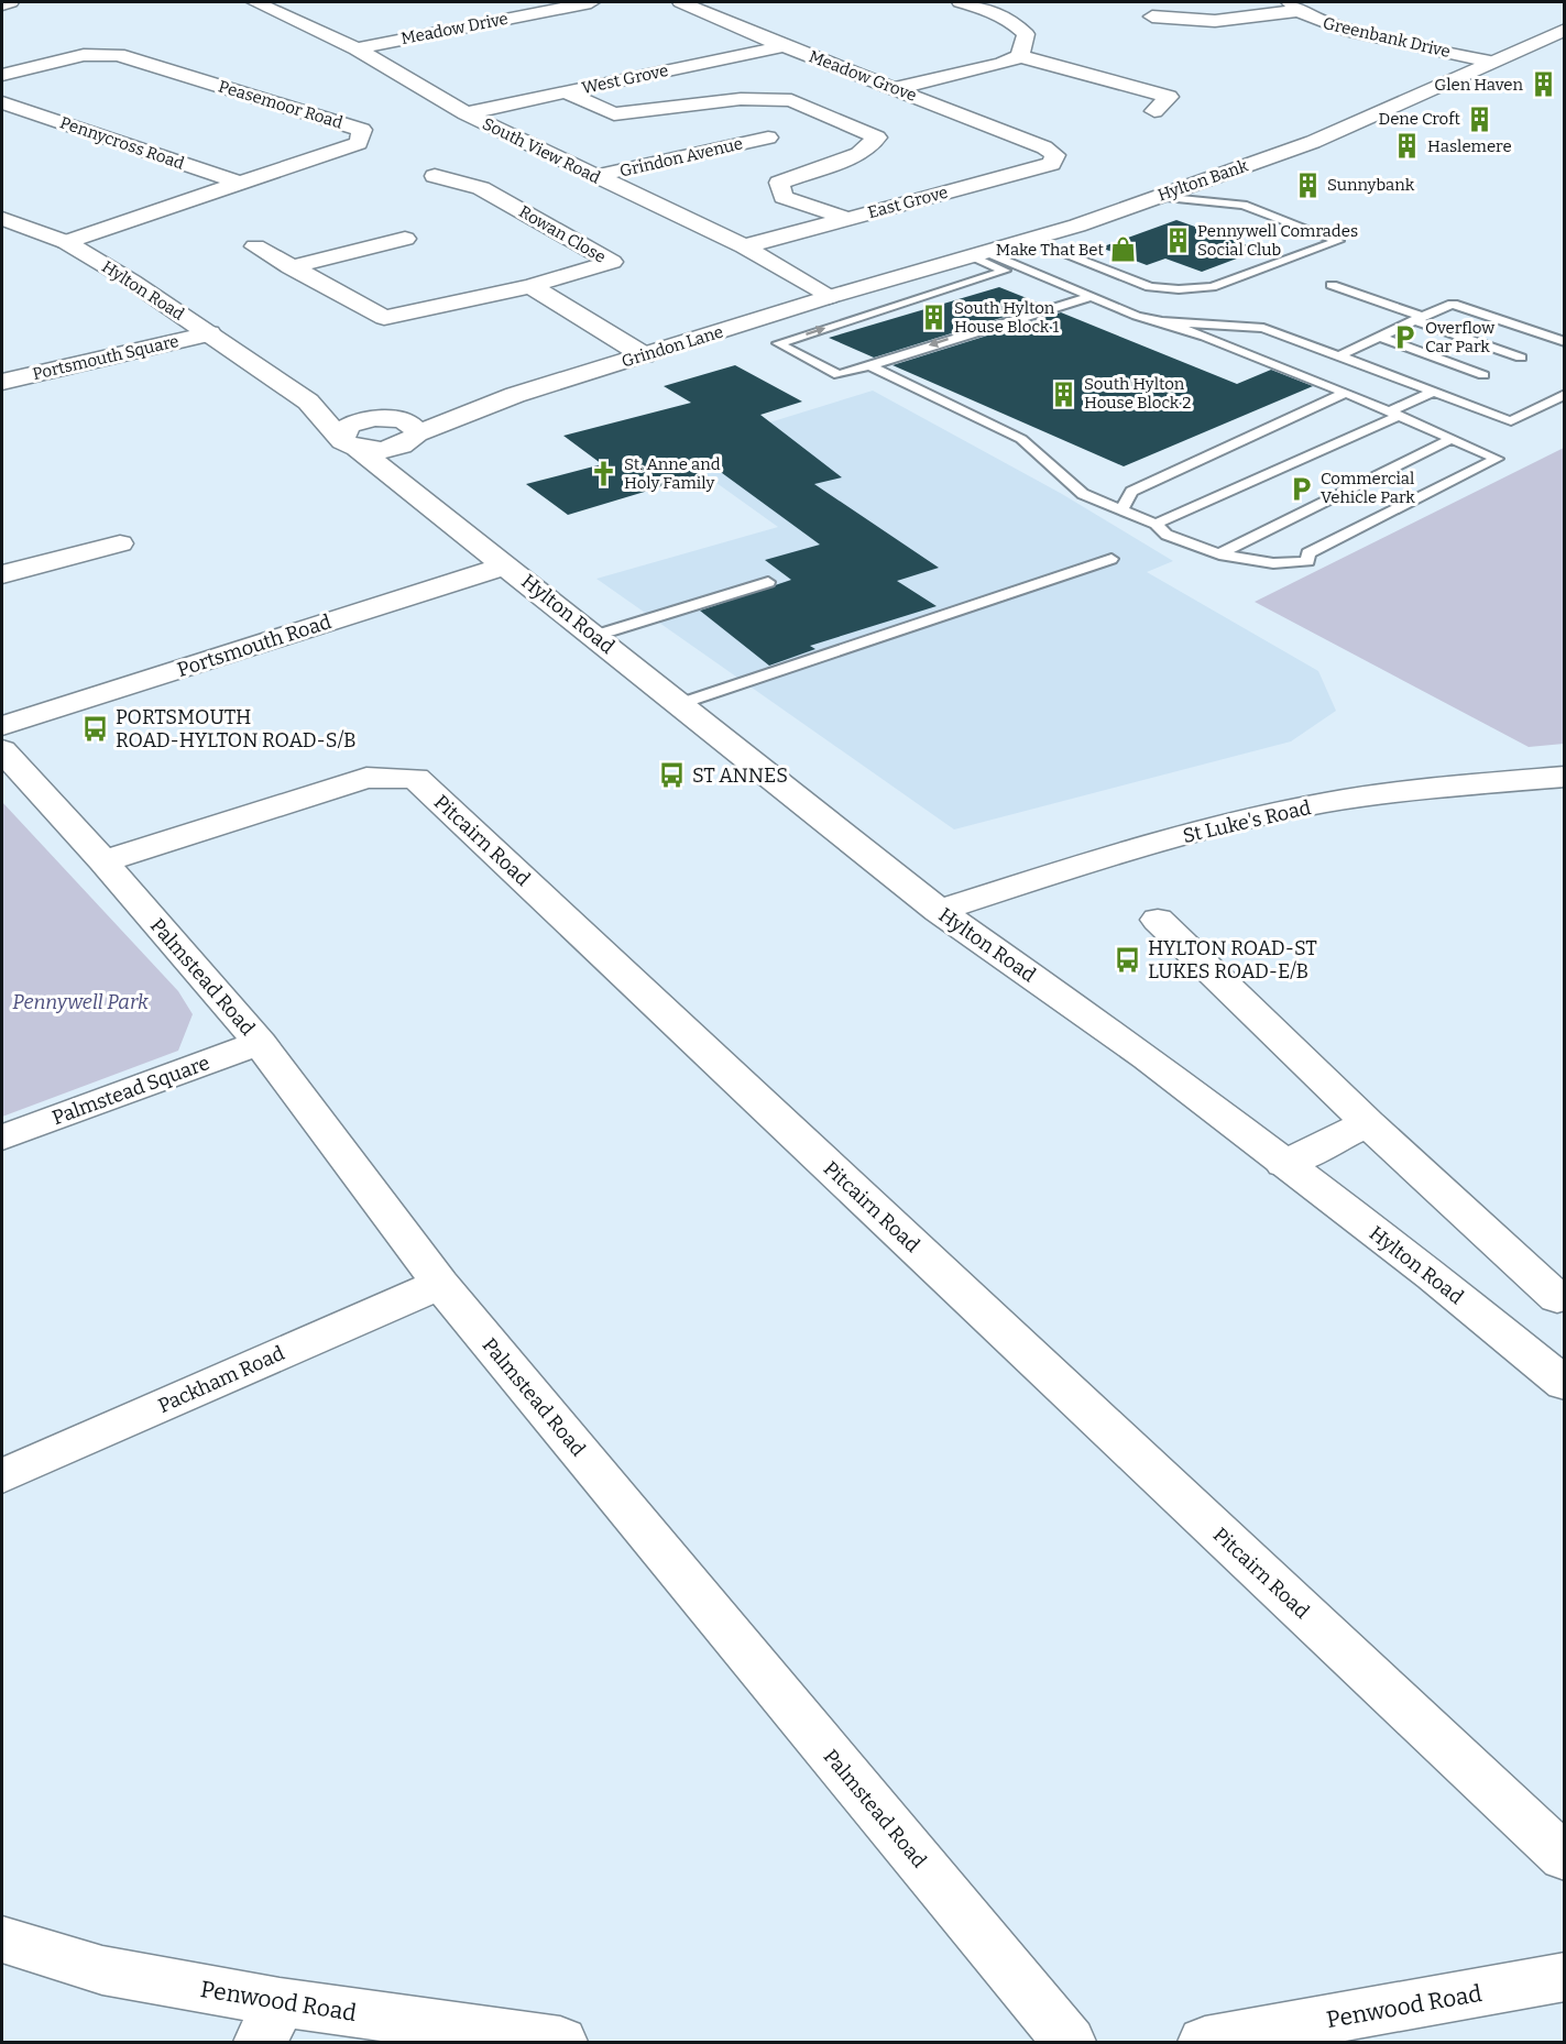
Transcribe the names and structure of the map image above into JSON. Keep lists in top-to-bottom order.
{
  "streets": {
    "street": [
      "Meadow Drive",
      "Greenbank Drive",
      "Meadow Grove",
      "West Grove",
      "Peasemoor Road",
      "Pennycross Road",
      "South View Road",
      "Grindon Avenue",
      "Hylton Bank",
      "East Grove",
      "Rowan Close",
      "Hylton Road",
      "Grindon Lane",
      "Portsmouth Square",
      "Portsmouth Road",
      "St Luke's Road",
      "Pitcairn Road",
      "Palmstead Road",
      "Palmstead Square",
      "Packham Road",
      "Penwood Road"
    ]
  },
  "crossings": [
    ["Meadow Drive", "South View Road"],
    ["Greenbank Drive", "Hylton Bank"],
    ["Meadow Grove", "West Grove"],
    ["Meadow Grove", "East Grove"],
    ["West Grove", "South View Road"],
    ["Peasemoor Road", "Pennycross Road"],
    ["Peasemoor Road", "Hylton Road"],
    ["South View Road", "Grindon Avenue"],
    ["South View Road", "Hylton Bank"],
    ["South View Road", "East Grove"],
    ["South View Road", "Grindon Lane"],
    ["Hylton Bank", "Grindon Lane"],
    ["Hylton Road", "Grindon Lane"],
    ["Hylton Road", "Portsmouth Square"],
    ["Hylton Road", "Portsmouth Road"],
    ["Hylton Road", "St Luke's Road"],
    ["Pitcairn Road", "Palmstead Road"],
    ["Palmstead Road", "Palmstead Square"],
    ["Palmstead Road", "Packham Road"]
  ],
  "parks": ["Pennywell Park"],
  "places": {
    "building": [
      "Glen Haven",
      "Dene Croft",
      "Haslemere",
      "Sunnybank",
      "Pennywell Comrades Social Club",
      "South Hylton House Block 1",
      "South Hylton House Block 2"
    ],
    "shop": ["Make That Bet"],
    "parking": ["Overflow Car Park", "Commercial Vehicle Park"],
    "church": ["St. Anne and Holy Family"],
    "bus stop": ["PORTSMOUTH ROAD-HYLTON ROAD-S/B", "ST ANNES", "HYLTON ROAD-ST LUKES ROAD-E/B"]
  }
}
